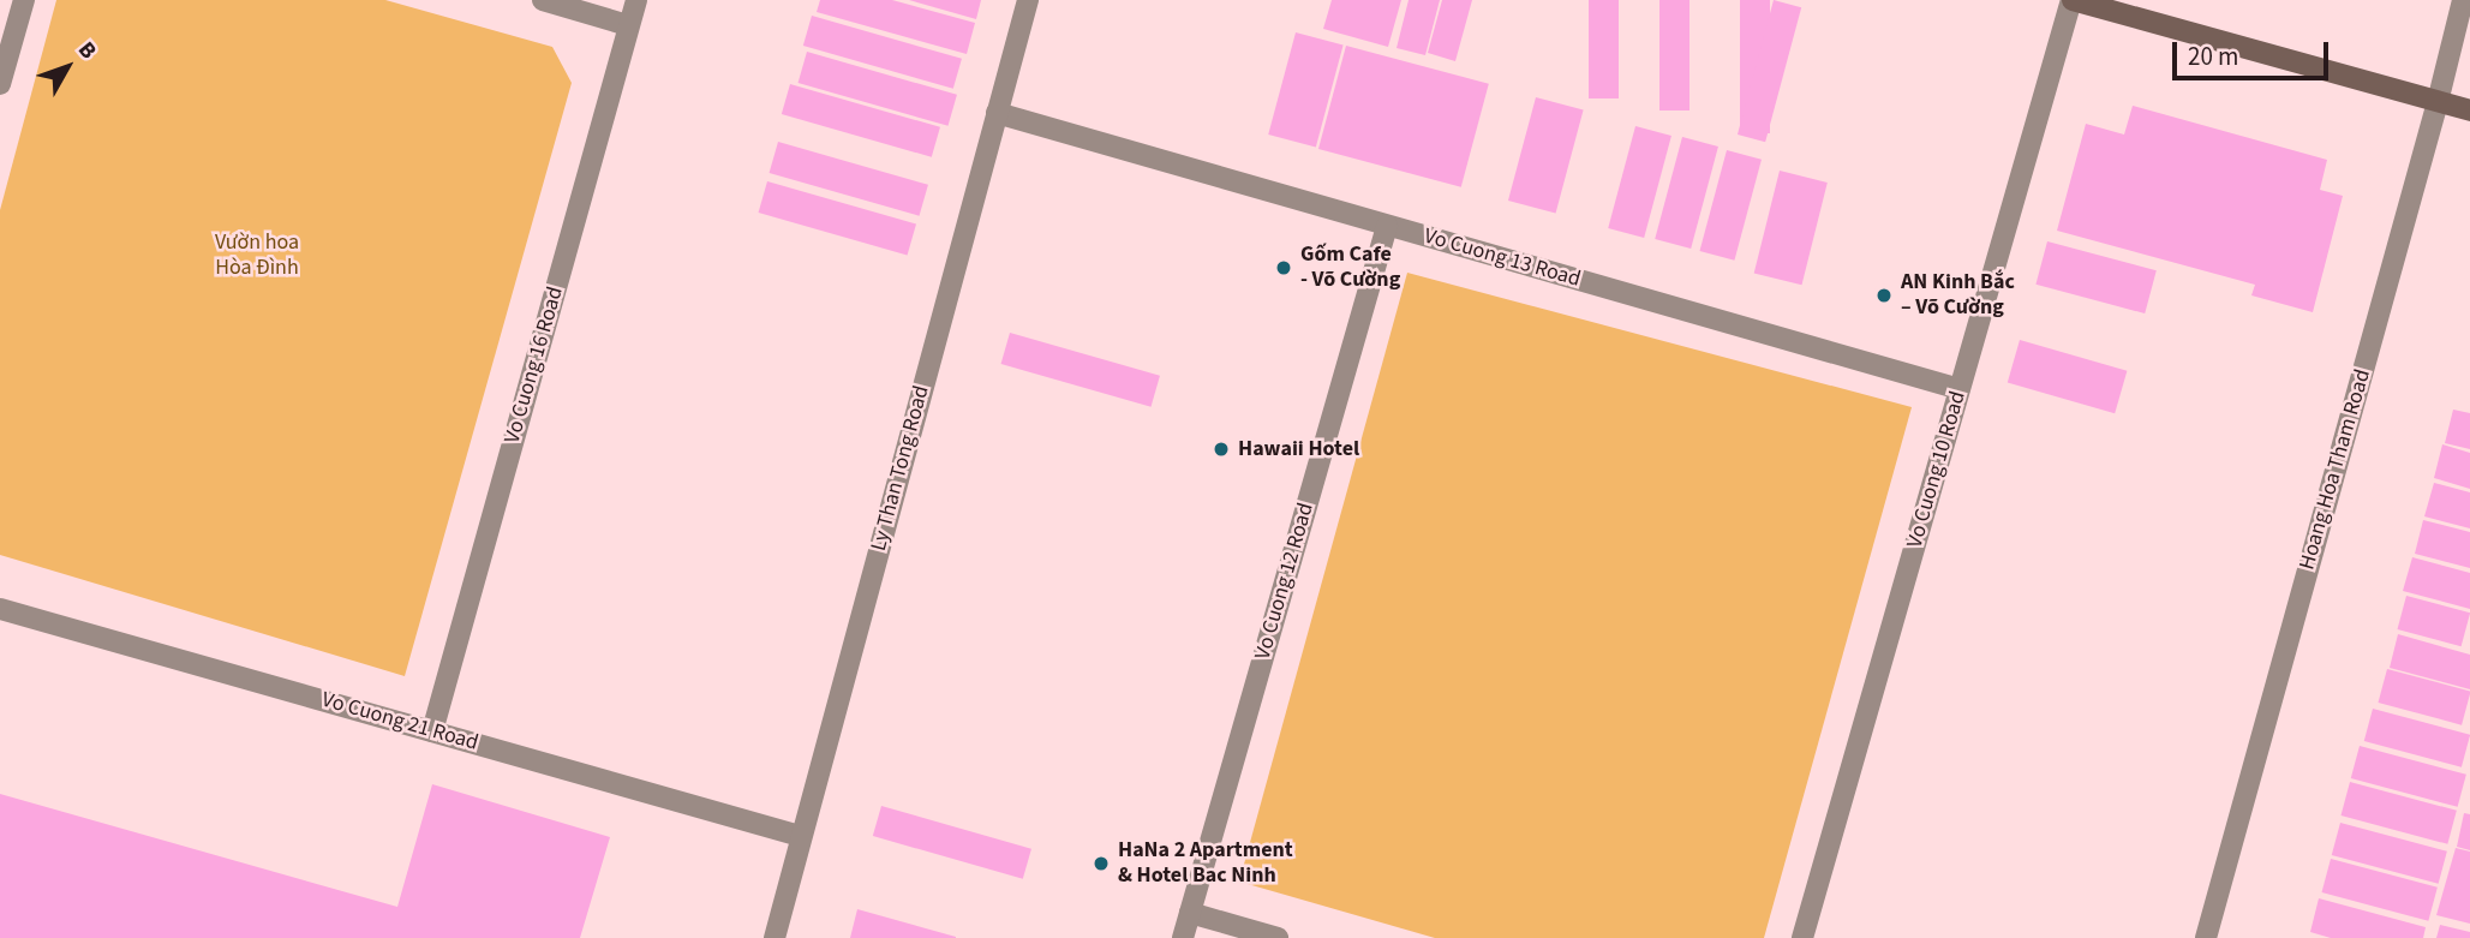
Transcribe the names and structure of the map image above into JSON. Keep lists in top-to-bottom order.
{
  "streets": {
    "street": [
      "Vo Cuong 13 Road",
      "Vo Cuong 16 Road",
      "Ly Than Tong Road",
      "Vo Cuong 10 Road",
      "Hoang Hoa Tham Road",
      "Vo Cuong 12 Road",
      "Vo Cuong 21 Road"
    ]
  },
  "crossings": [
    ["Vo Cuong 13 Road", "Ly Than Tong Road"],
    ["Vo Cuong 13 Road", "Vo Cuong 10 Road"],
    ["Vo Cuong 13 Road", "Vo Cuong 12 Road"],
    ["Vo Cuong 16 Road", "Vo Cuong 21 Road"],
    ["Ly Than Tong Road", "Vo Cuong 21 Road"]
  ],
  "parks": ["Vườn hoa Hòa Đình"],
  "places": [
    "Gốm Cafe - Võ Cường",
    "AN Kinh Bắc – Võ Cường",
    "Hawaii Hotel",
    "HaNa 2 Apartment & Hotel Bac Ninh"
  ],
  "scale_bar": "20 m",
  "north": "top right"
}
